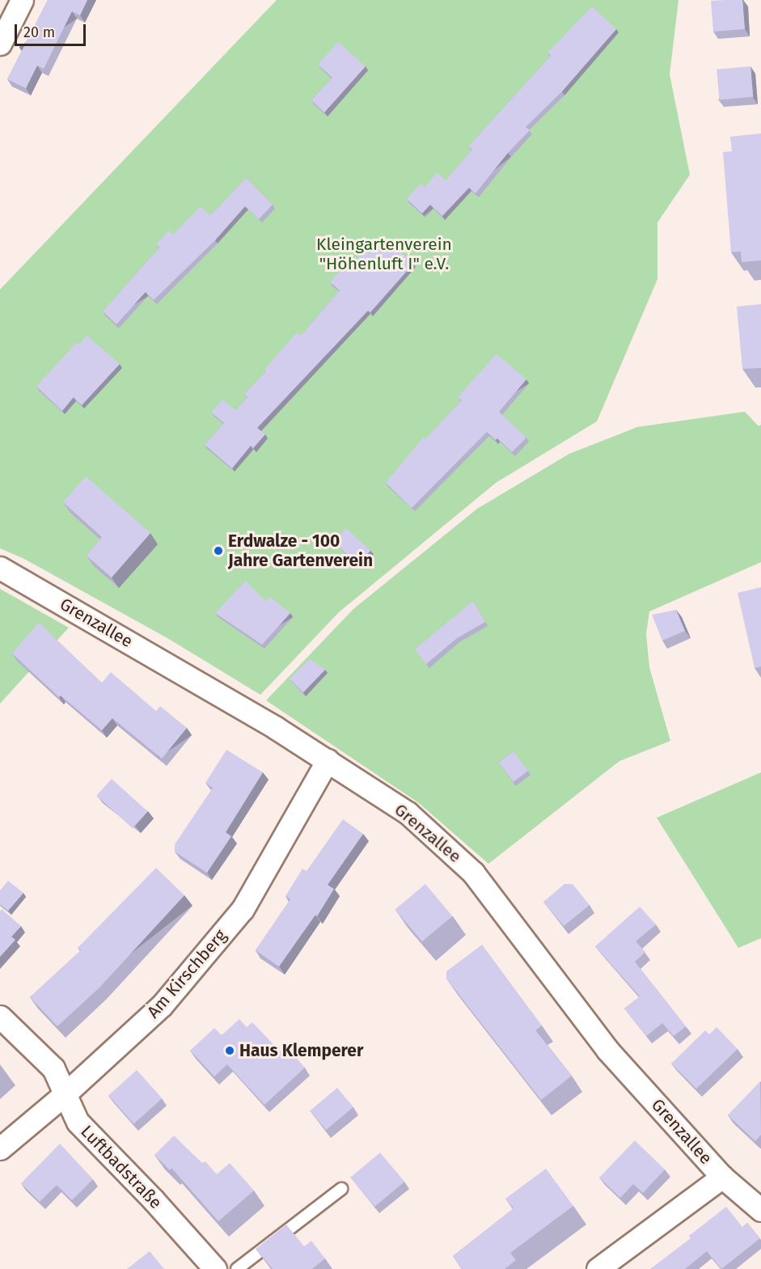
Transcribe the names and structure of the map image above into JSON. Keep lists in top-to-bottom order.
{
  "streets": {
    "street": ["Grenzallee", "Am Kirschberg", "Luftbadstraße"]
  },
  "crossings": [
    ["Grenzallee", "Am Kirschberg"],
    ["Am Kirschberg", "Luftbadstraße"]
  ],
  "parks": ["Kleingartenverein \"Höhenluft I\" e.V."],
  "places": ["Erdwalze - 100 Jahre Gartenverein", "Haus Klemperer"],
  "scale_bar": "20 m"
}
